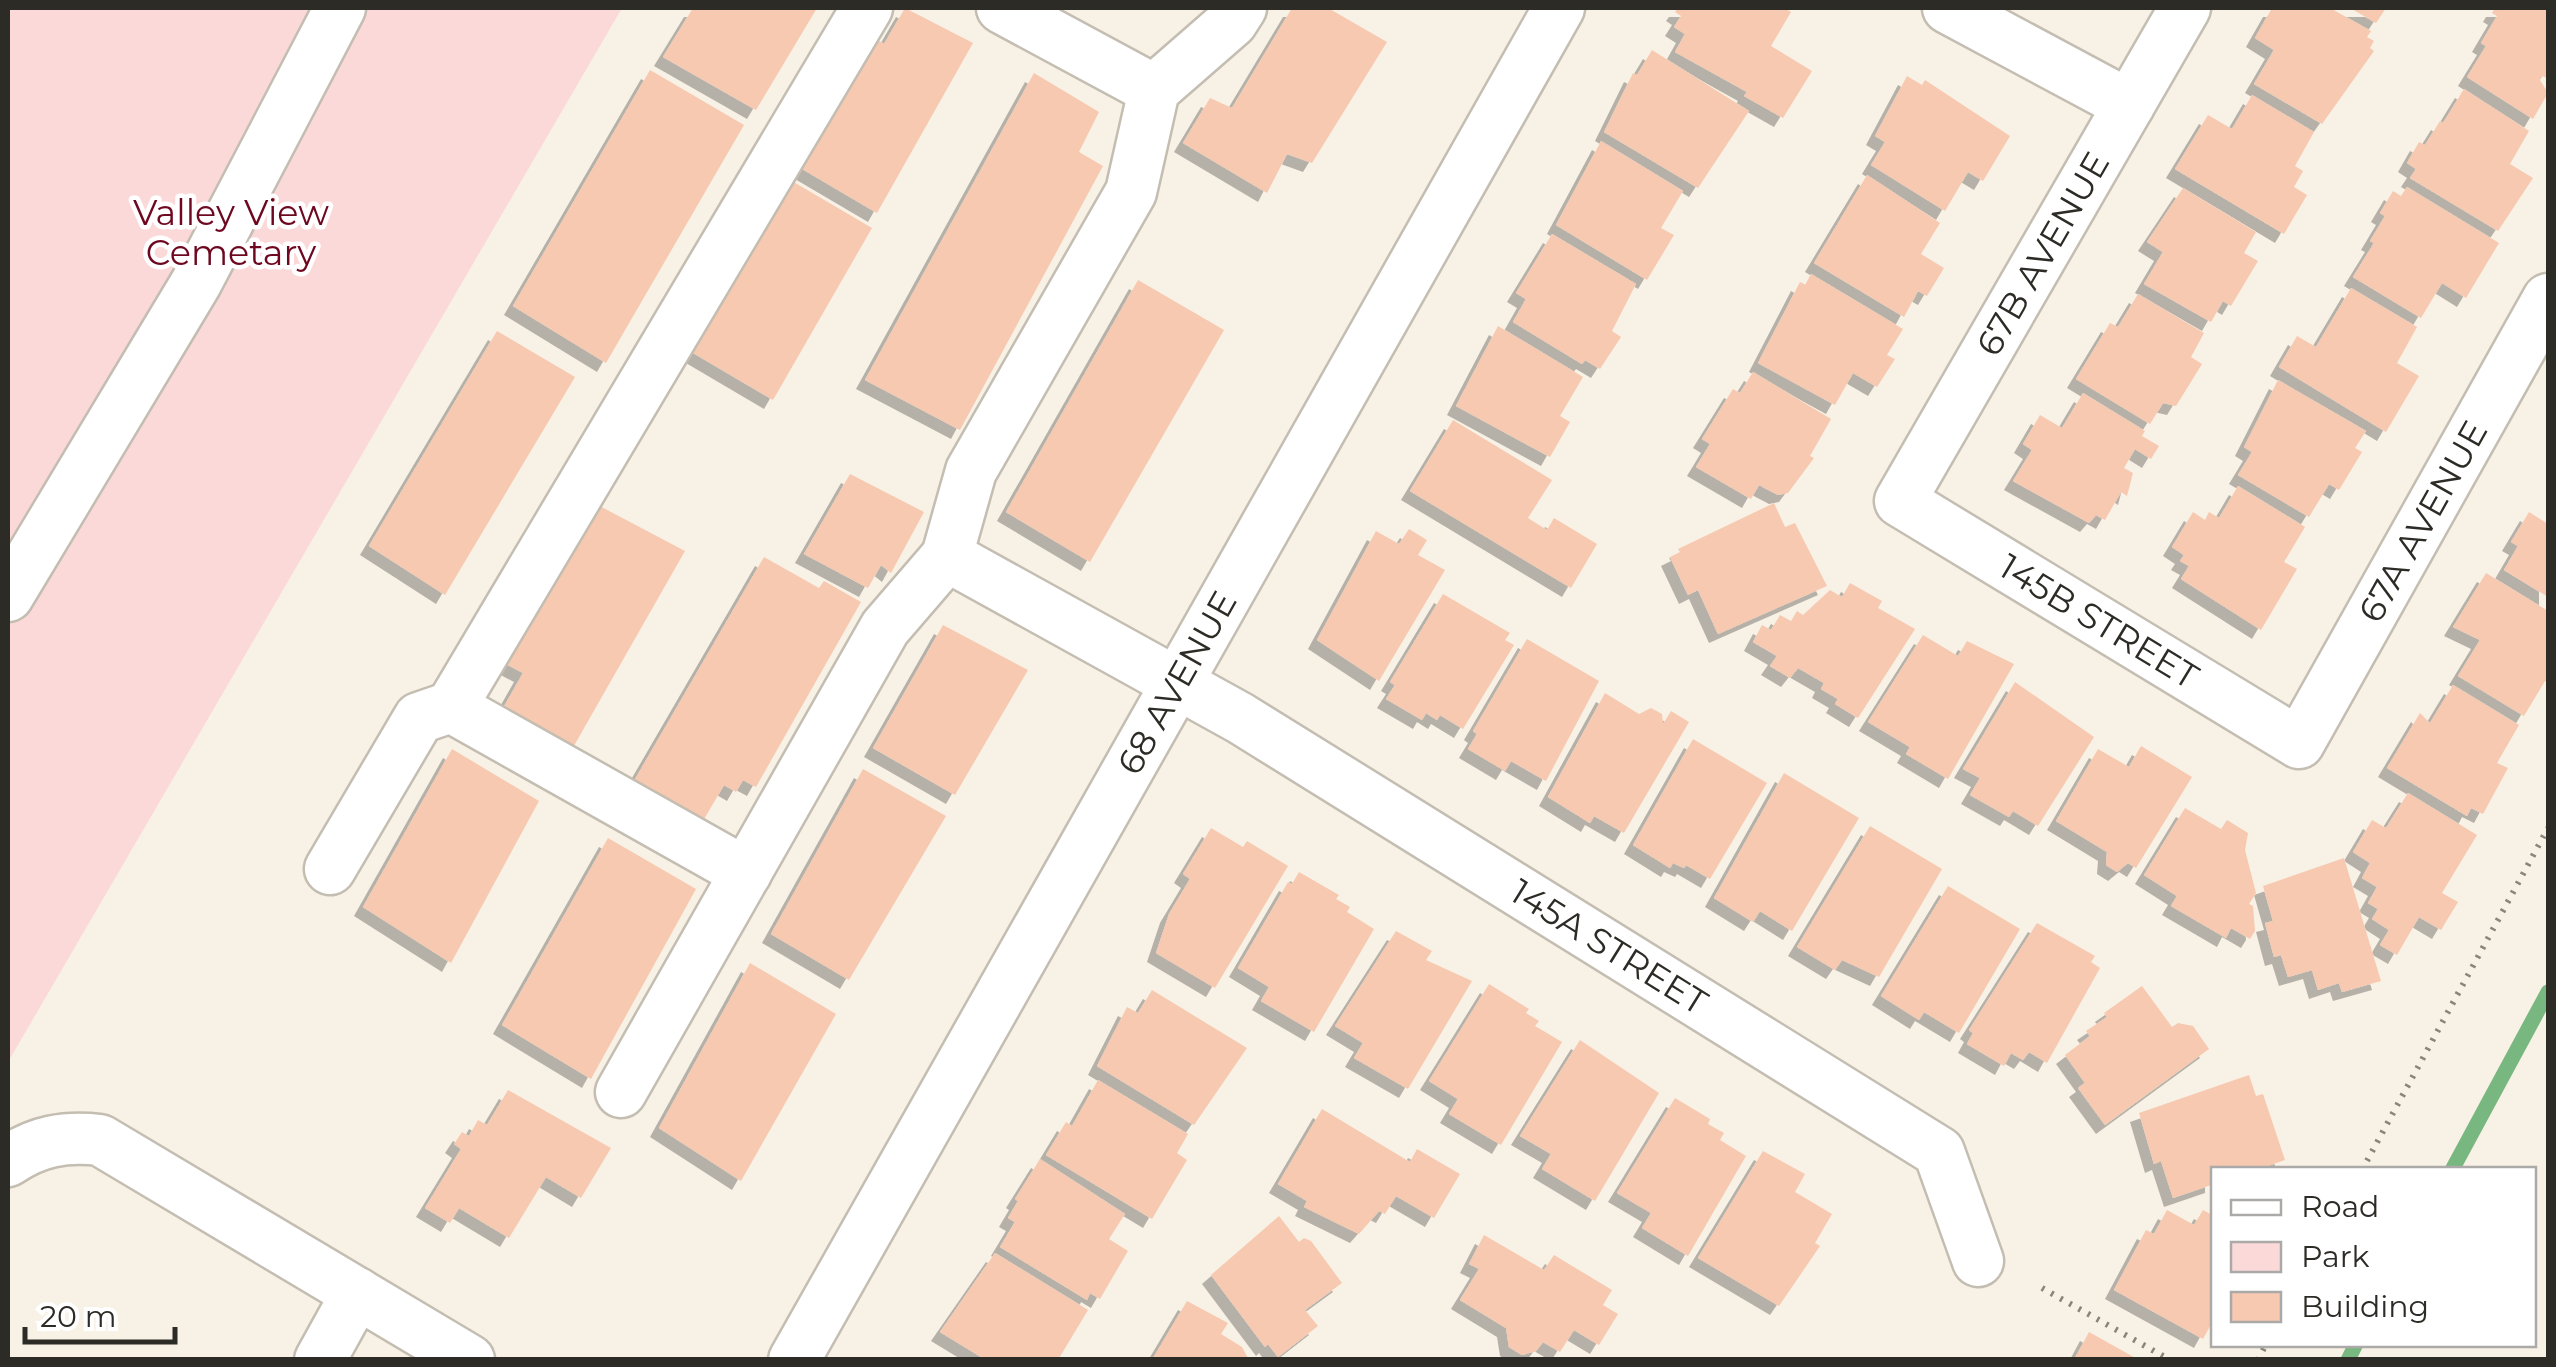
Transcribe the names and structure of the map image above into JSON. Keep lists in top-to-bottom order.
{
  "streets": {
    "street": [
      "67B AVENUE",
      "67A AVENUE",
      "145B STREET",
      "68 AVENUE",
      "145A STREET"
    ]
  },
  "crossings": [
    ["67B AVENUE", "145B STREET"],
    ["67A AVENUE", "145B STREET"],
    ["68 AVENUE", "145A STREET"]
  ],
  "parks": ["Valley View Cemetary"],
  "legend": ["Road", "Park", "Building"],
  "scale_bar": "20 m"
}
